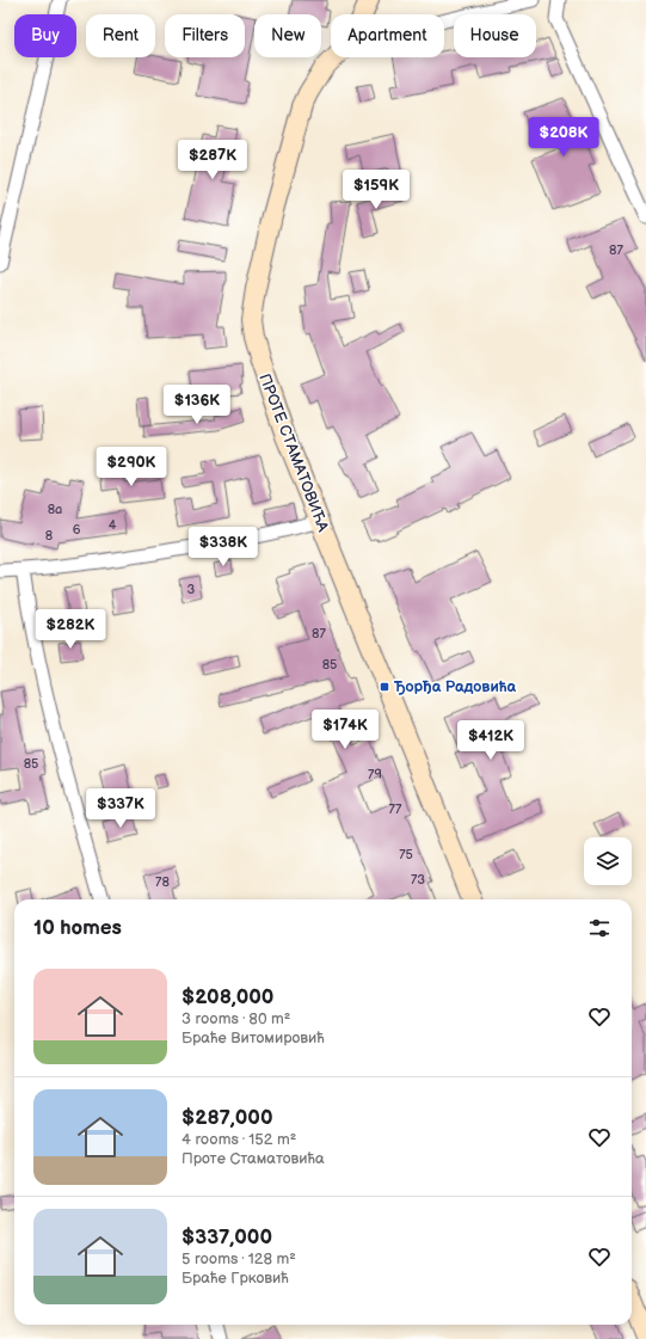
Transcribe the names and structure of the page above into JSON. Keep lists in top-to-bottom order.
{
  "streets": {
    "street": ["ПРОТЕ СТАМАТОВИЋА"]
  },
  "places": {
    "transit": ["Ђорђа Радовића"]
  },
  "house_numbers": [
    "87",
    "8a",
    "4",
    "6",
    "8",
    "3",
    "87",
    "85",
    "85",
    "79",
    "77",
    "75",
    "73",
    "78"
  ],
  "page": {
    "chip": [
      "Buy",
      "Rent",
      "Filters",
      "New",
      "Apartment",
      "House"
    ],
    "price": [
      "$208K",
      "$287K",
      "$159K",
      "$136K",
      "$290K",
      "$338K",
      "$282K",
      "$174K",
      "$412K",
      "$337K"
    ],
    "heading": "10 homes",
    "list": [
      {
        "name": "$208,000",
        "note": "3 rooms · 80 m² · Браће Витомировић"
      },
      {
        "name": "$287,000",
        "note": "4 rooms · 152 m² · Проте Стаматовића"
      },
      {
        "name": "$337,000",
        "note": "5 rooms · 128 m² · Браће Грковић"
      }
    ]
  }
}
